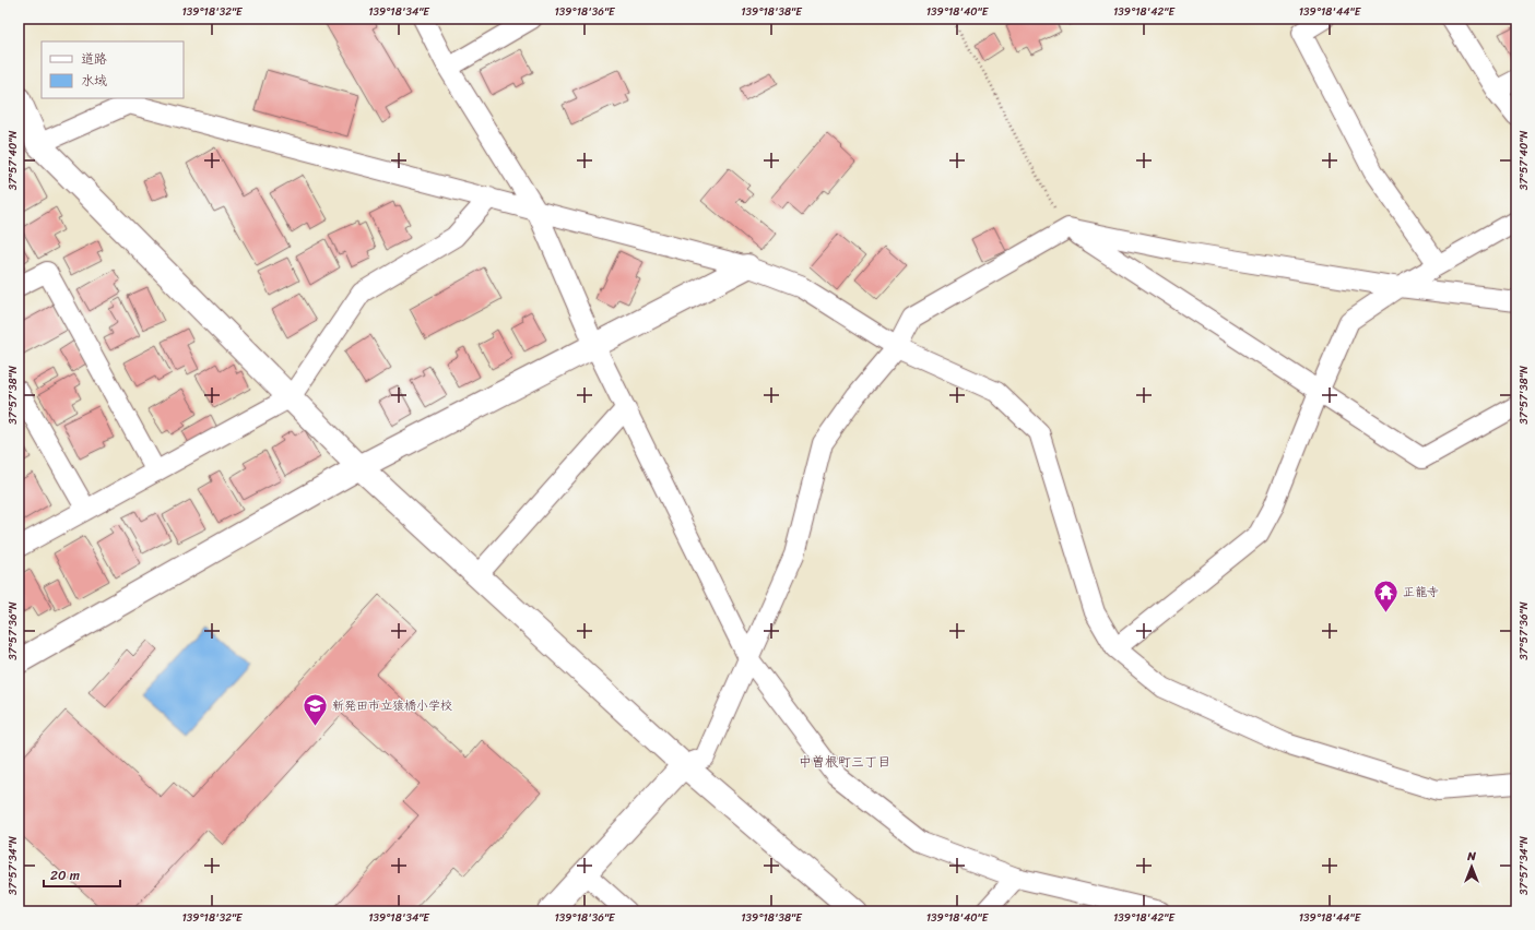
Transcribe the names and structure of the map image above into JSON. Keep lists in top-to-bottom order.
{
  "districts": ["中曽根町三丁目"],
  "places": {
    "temple": ["正龍寺"],
    "school or university": ["新発田市立猿橋小学校"]
  },
  "legend": ["道路", "水域"],
  "scale_bar": "20 m",
  "north": "top",
  "coordinates": [
    "139°18'32\"E",
    "139°18'34\"E",
    "139°18'36\"E",
    "139°18'38\"E",
    "139°18'40\"E",
    "139°18'42\"E",
    "139°18'44\"E",
    "37°57'40\"N",
    "37°57'38\"N",
    "37°57'36\"N",
    "37°57'34\"N"
  ]
}
